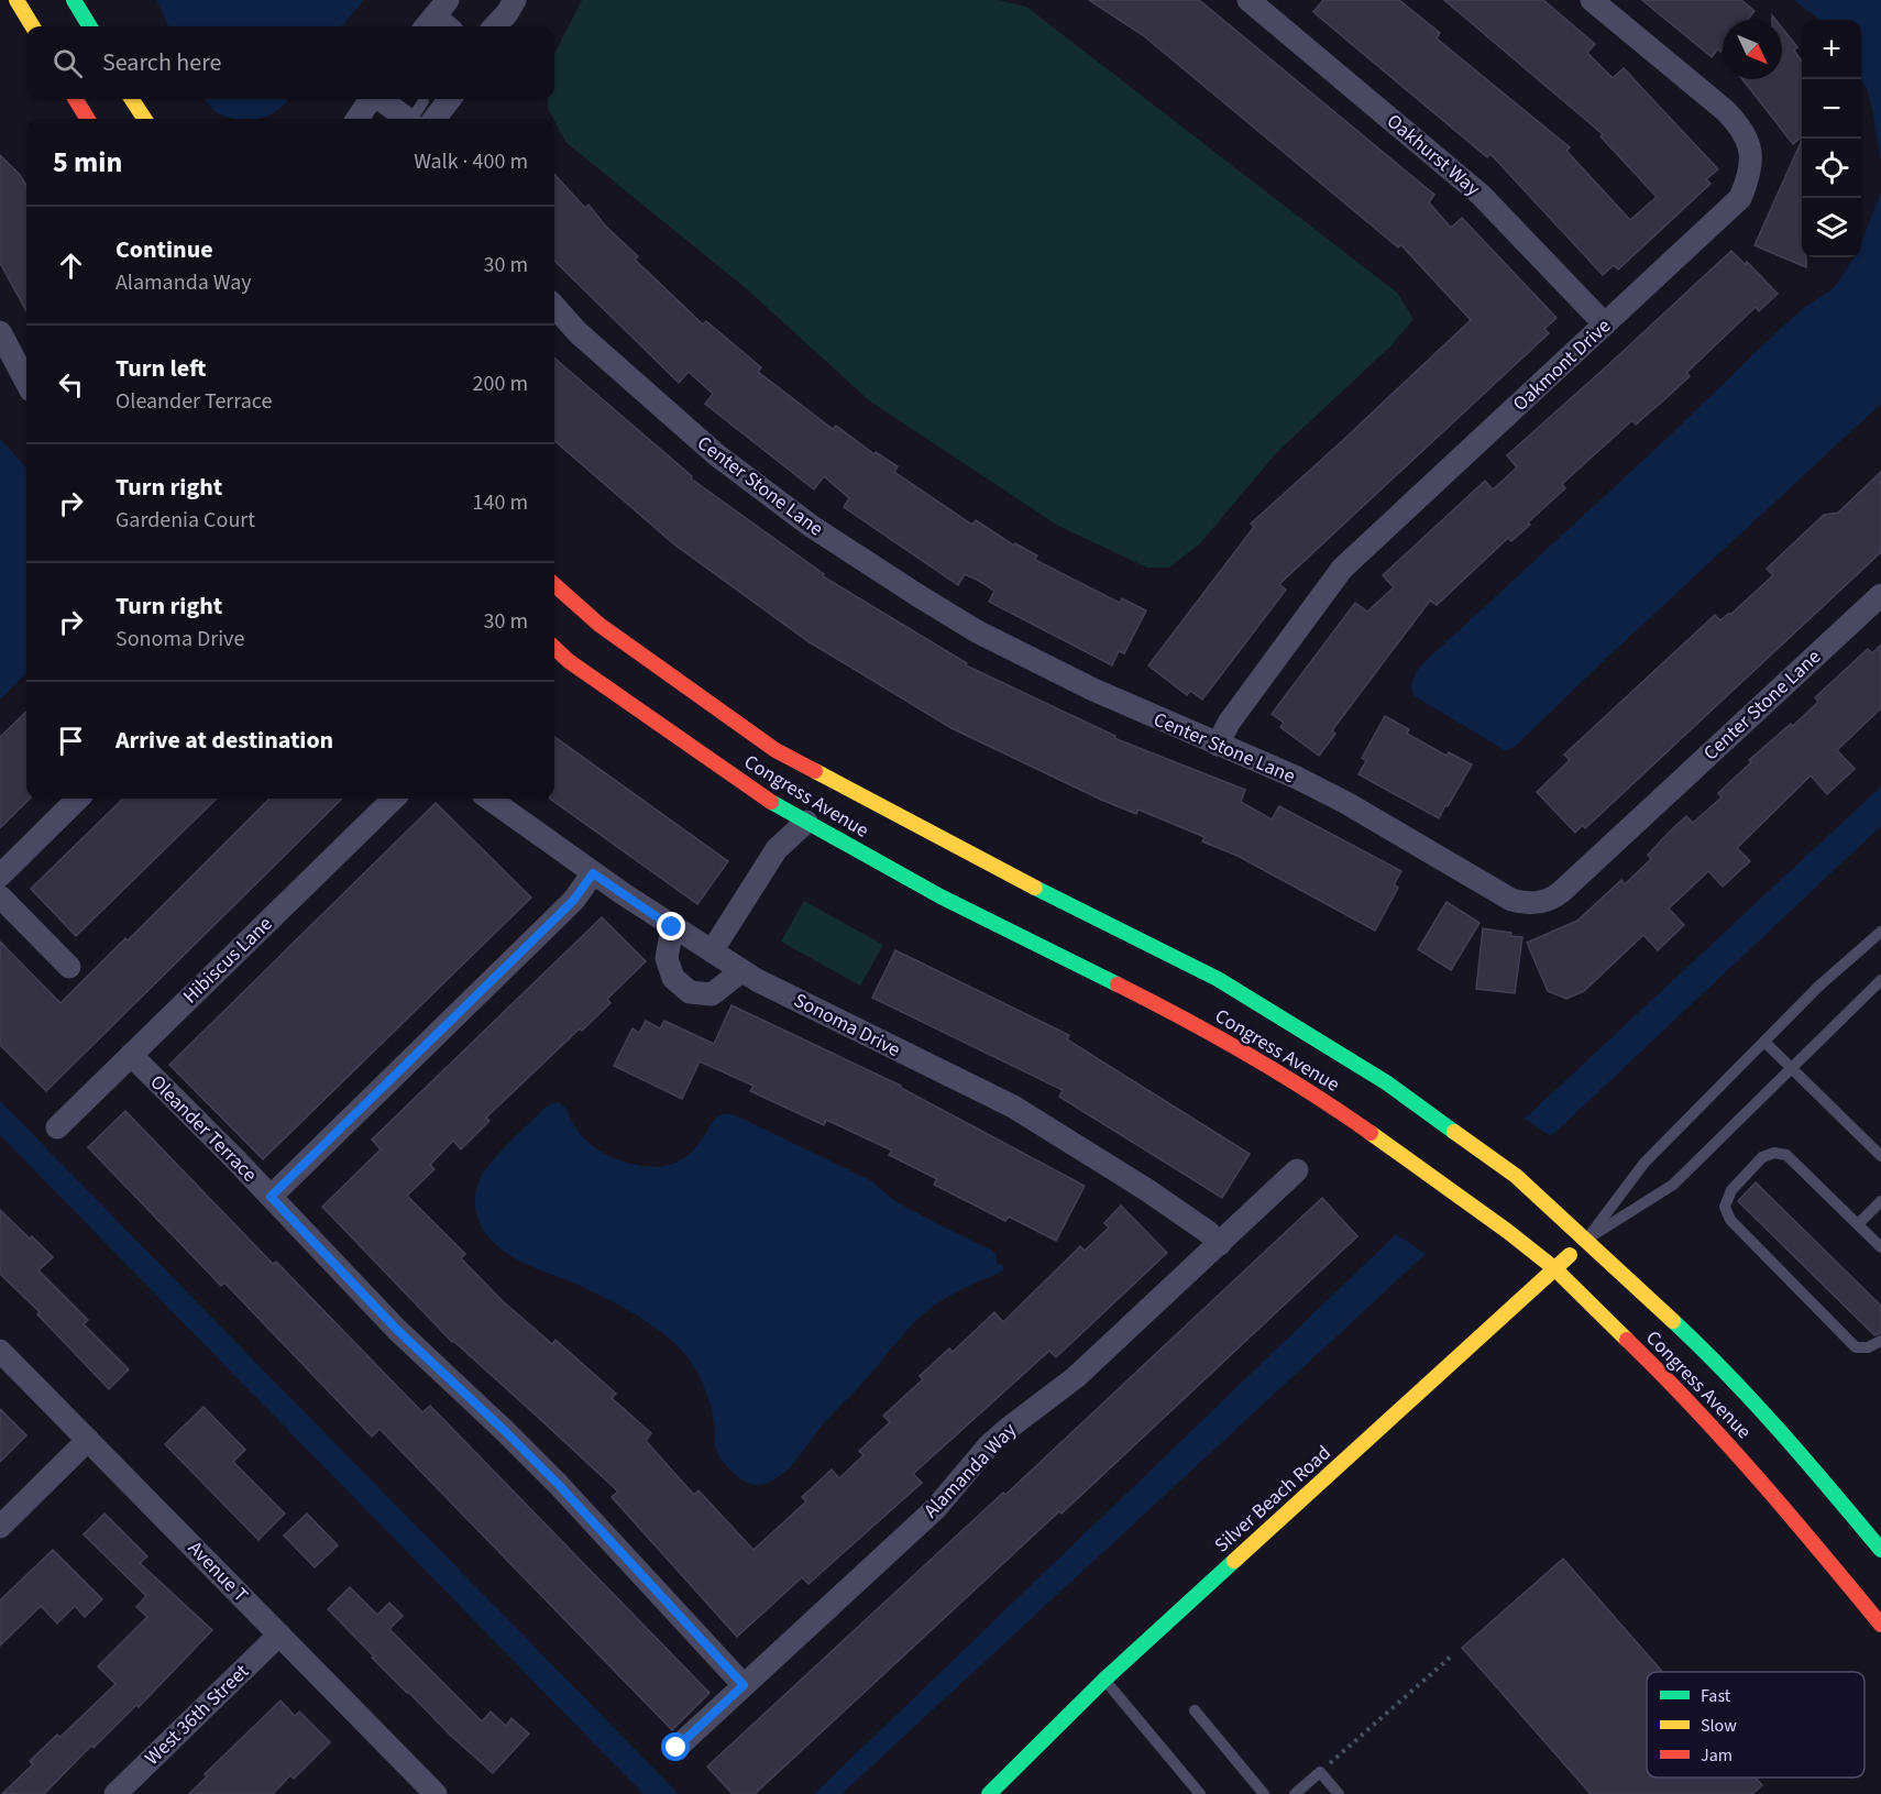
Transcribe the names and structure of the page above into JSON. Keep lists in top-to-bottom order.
{
  "streets": {
    "street": [
      "Oakhurst Way",
      "Oakmont Drive",
      "Center Stone Lane",
      "Congress Avenue",
      "Hibiscus Lane",
      "Sonoma Drive",
      "Oleander Terrace",
      "Alamanda Way",
      "Silver Beach Road",
      "Avenue T",
      "West 36th Street"
    ]
  },
  "crossings": [
    ["Oakhurst Way", "Oakmont Drive"],
    ["Oakmont Drive", "Center Stone Lane"],
    ["Congress Avenue", "Silver Beach Road"],
    ["Hibiscus Lane", "Oleander Terrace"],
    ["Sonoma Drive", "Alamanda Way"],
    ["Oleander Terrace", "Alamanda Way"],
    ["Avenue T", "West 36th Street"]
  ],
  "legend": ["Fast", "Slow", "Jam"],
  "north": "bottom right",
  "page": {
    "map_buttons": ["+", "−"],
    "search": "Search here",
    "heading": ["5 min", "Walk · 400 m"],
    "list": [
      ["Continue", "Alamanda Way", "30 m"],
      ["Turn left", "Oleander Terrace", "200 m"],
      ["Turn right", "Gardenia Court", "140 m"],
      ["Turn right", "Sonoma Drive", "30 m"],
      "Arrive at destination"
    ]
  }
}
